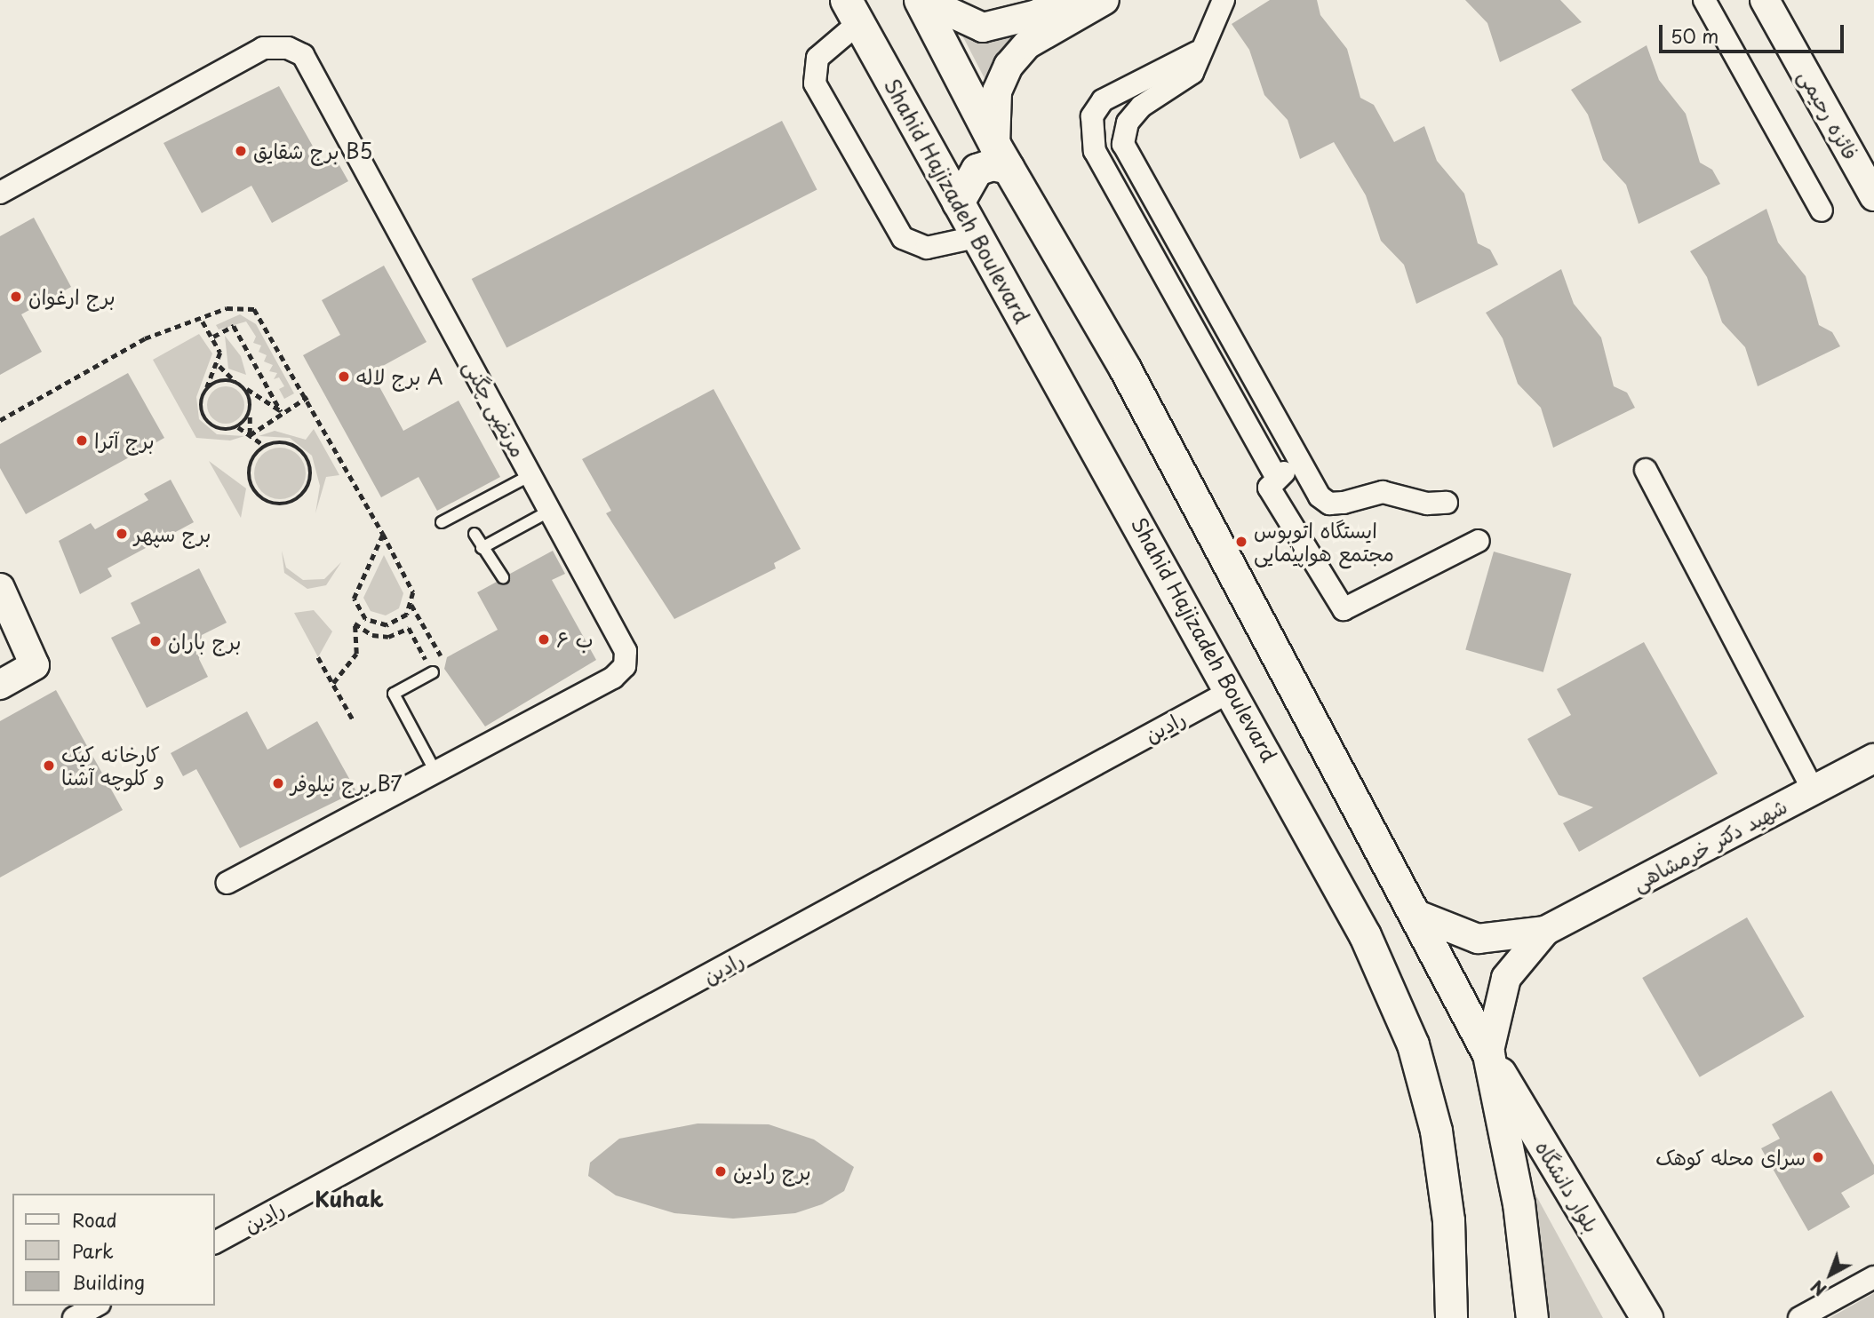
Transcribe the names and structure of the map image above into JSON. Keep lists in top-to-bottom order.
{
  "streets": {
    "main road": ["Shahid Hajizadeh Boulevard", "بلوار دانشگاه"],
    "street": [
      "فائزه رحیمی",
      "مرتضی چگنی",
      "رادین",
      "شهید دکتر خرمشاهی"
    ]
  },
  "crossings": [
    ["Shahid Hajizadeh Boulevard", "رادین"],
    ["شهید دکتر خرمشاهی", "بلوار دانشگاه"]
  ],
  "districts": ["Kuhak"],
  "places": [
    "برج شقایق B5",
    "برج ارغوان",
    "برج لاله A",
    "برج آترا",
    "برج سپهر",
    "ایستگاه اتوبوس مجتمع هواپیمایی",
    "ب ۶",
    "برج باران",
    "کارخانه کیک و کلوچه آشنا",
    "برج نیلوفر B7",
    "سرای محله کوهک",
    "برج رادین"
  ],
  "legend": ["Road", "Park", "Building"],
  "scale_bar": "50 m",
  "north": "bottom left"
}
